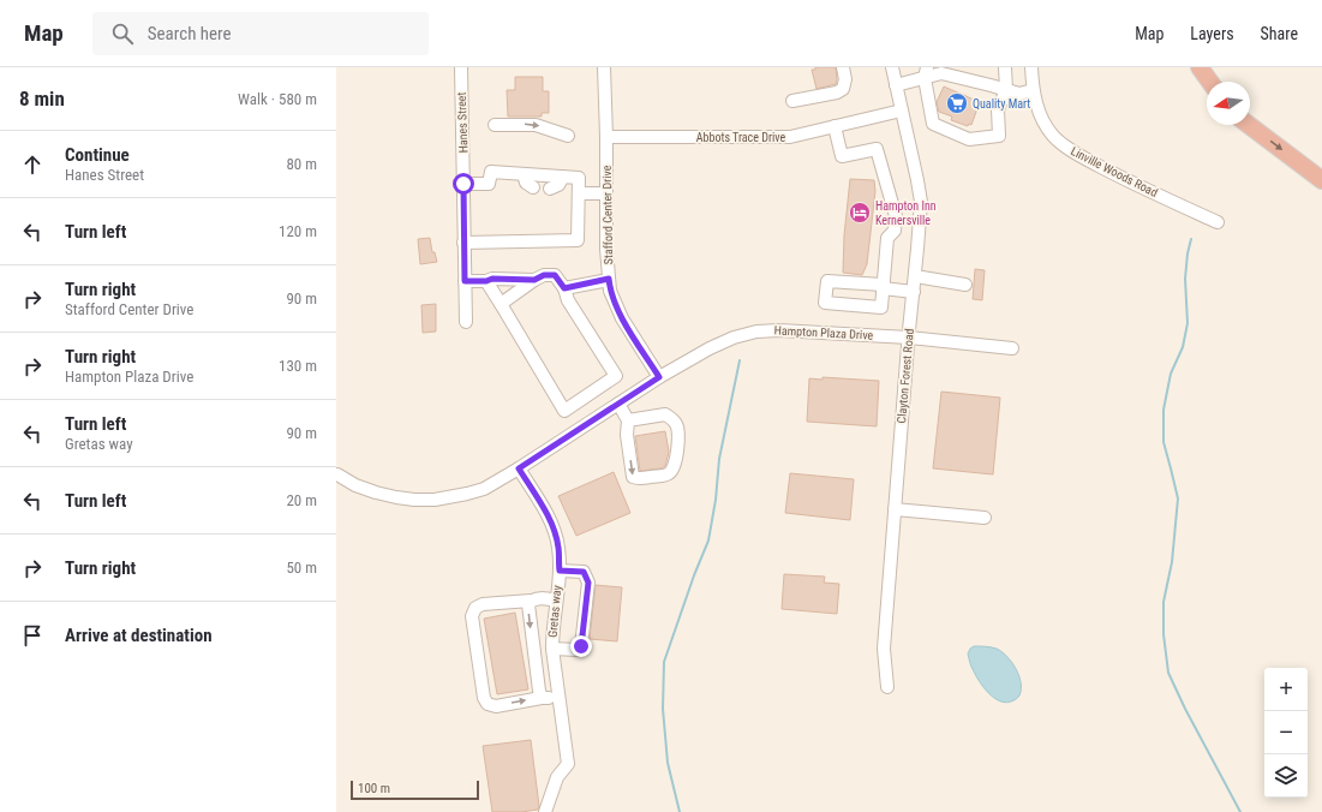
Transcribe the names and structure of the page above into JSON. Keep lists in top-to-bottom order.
{
  "streets": {
    "street": [
      "Hanes Street",
      "Abbots Trace Drive",
      "Linville Woods Road",
      "Stafford Center Drive",
      "Hampton Plaza Drive",
      "Clayton Forest Road",
      "Gretas way"
    ]
  },
  "crossings": [
    ["Abbots Trace Drive", "Stafford Center Drive"],
    ["Abbots Trace Drive", "Clayton Forest Road"],
    ["Stafford Center Drive", "Hampton Plaza Drive"],
    ["Hampton Plaza Drive", "Clayton Forest Road"],
    ["Hampton Plaza Drive", "Gretas way"]
  ],
  "places": {
    "supermarket": ["Quality Mart"],
    "hotel": ["Hampton Inn Kernersville"]
  },
  "scale_bar": "100 m",
  "north": "left",
  "page": {
    "header": "Map",
    "search": "Search here",
    "nav": ["Map", "Layers", "Share"],
    "heading": ["8 min", "Walk · 580 m"],
    "list": [
      ["Continue", "Hanes Street", "80 m"],
      ["Turn left", "120 m"],
      ["Turn right", "Stafford Center Drive", "90 m"],
      ["Turn right", "Hampton Plaza Drive", "130 m"],
      ["Turn left", "Gretas way", "90 m"],
      ["Turn left", "20 m"],
      ["Turn right", "50 m"],
      "Arrive at destination"
    ],
    "map_buttons": ["+", "−"],
    "scale": "100 m"
  }
}
